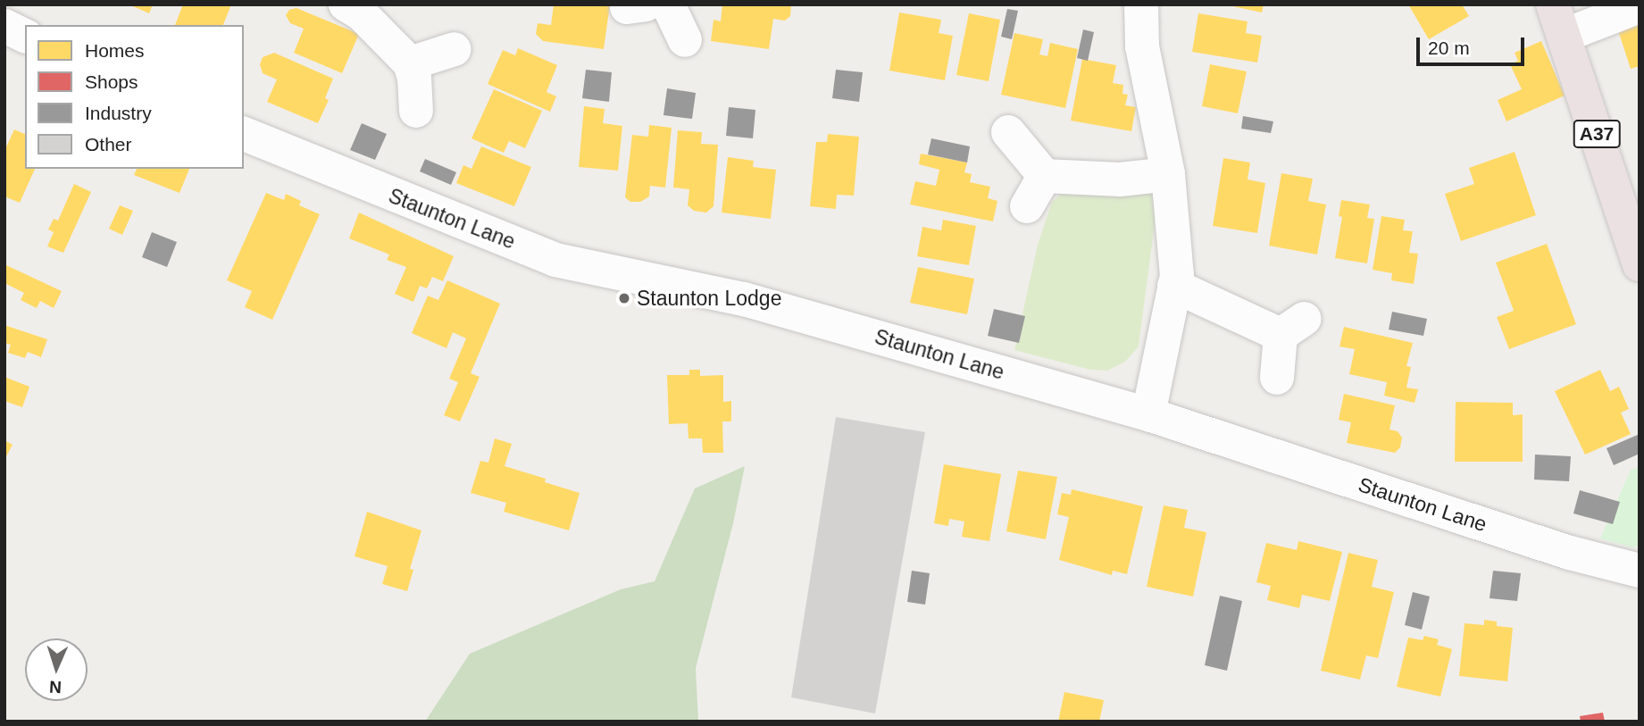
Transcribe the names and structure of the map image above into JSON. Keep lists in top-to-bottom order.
{
  "streets": {
    "highway": ["A37"],
    "street": ["Staunton Lane"]
  },
  "places": ["Staunton Lodge"],
  "legend": [
    "Homes",
    "Shops",
    "Industry",
    "Other"
  ],
  "scale_bar": "20 m",
  "north": "bottom"
}
